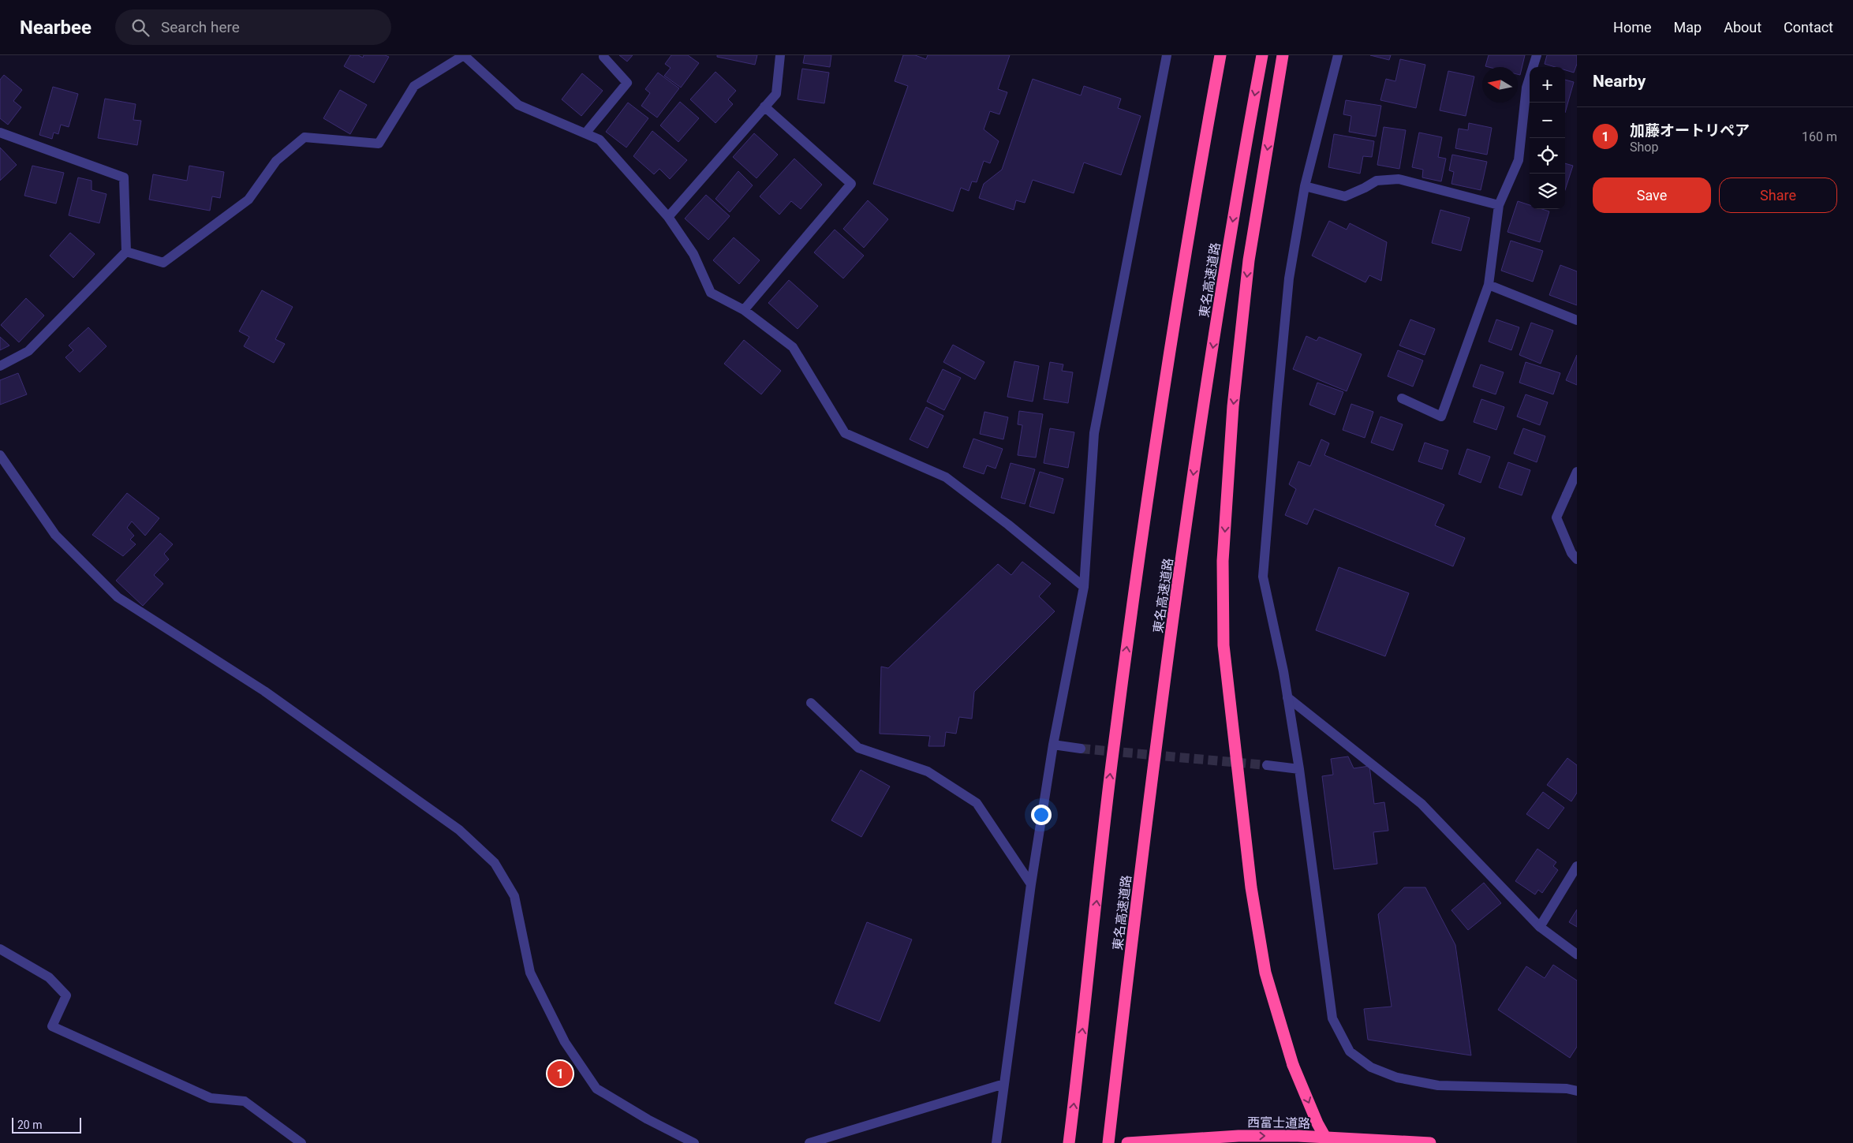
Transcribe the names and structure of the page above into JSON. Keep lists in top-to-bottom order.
{
  "streets": {
    "highway": ["東名高速道路", "西富士道路"]
  },
  "one_way": ["西富士道路"],
  "scale_bar": "20 m",
  "north": "left",
  "page": {
    "header": "Nearbee",
    "search": "Search here",
    "nav": [
      "Home",
      "Map",
      "About",
      "Contact"
    ],
    "heading": "Nearby",
    "map_buttons": ["+", "−"],
    "list": [
      {
        "mark": "1",
        "name": "加藤オートリペア",
        "note": "Shop",
        "value": "160 m"
      }
    ],
    "buttons": ["Save", "Share"],
    "pins": "1",
    "scale": "20 m"
  }
}
